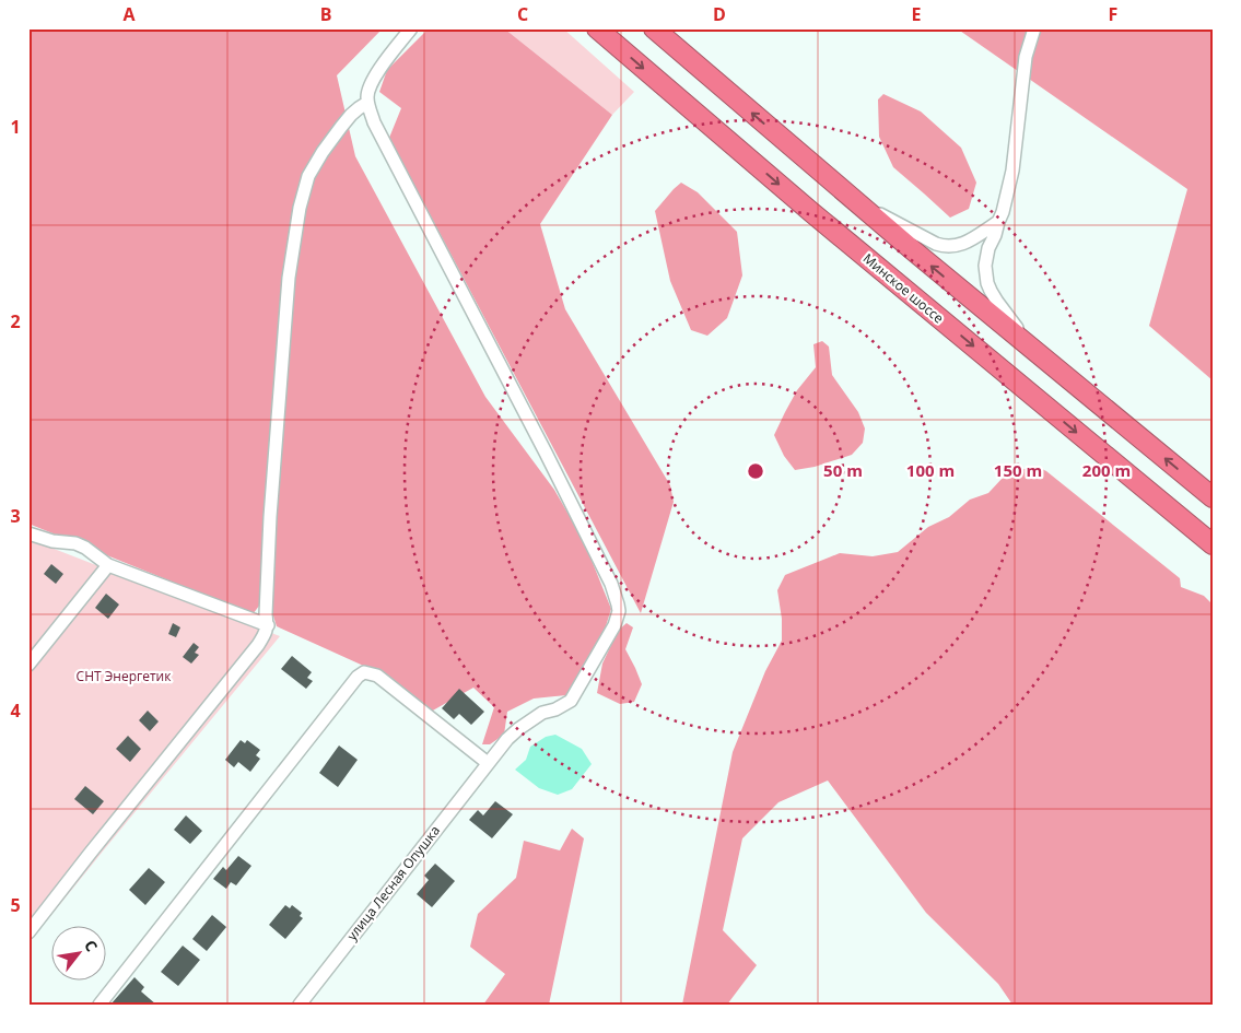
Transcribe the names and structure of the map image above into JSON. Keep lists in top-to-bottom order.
{
  "streets": {
    "highway": ["Минское шоссе"],
    "street": ["улица Лесная Опушка"]
  },
  "parks": ["СНТ Энергетик"],
  "north": "top right",
  "grid": {
    "columns": [
      "A",
      "B",
      "C",
      "D",
      "E",
      "F"
    ],
    "rows": [
      "1",
      "2",
      "3",
      "4",
      "5"
    ]
  },
  "rings": [
    "50 m",
    "100 m",
    "150 m",
    "200 m"
  ]
}
